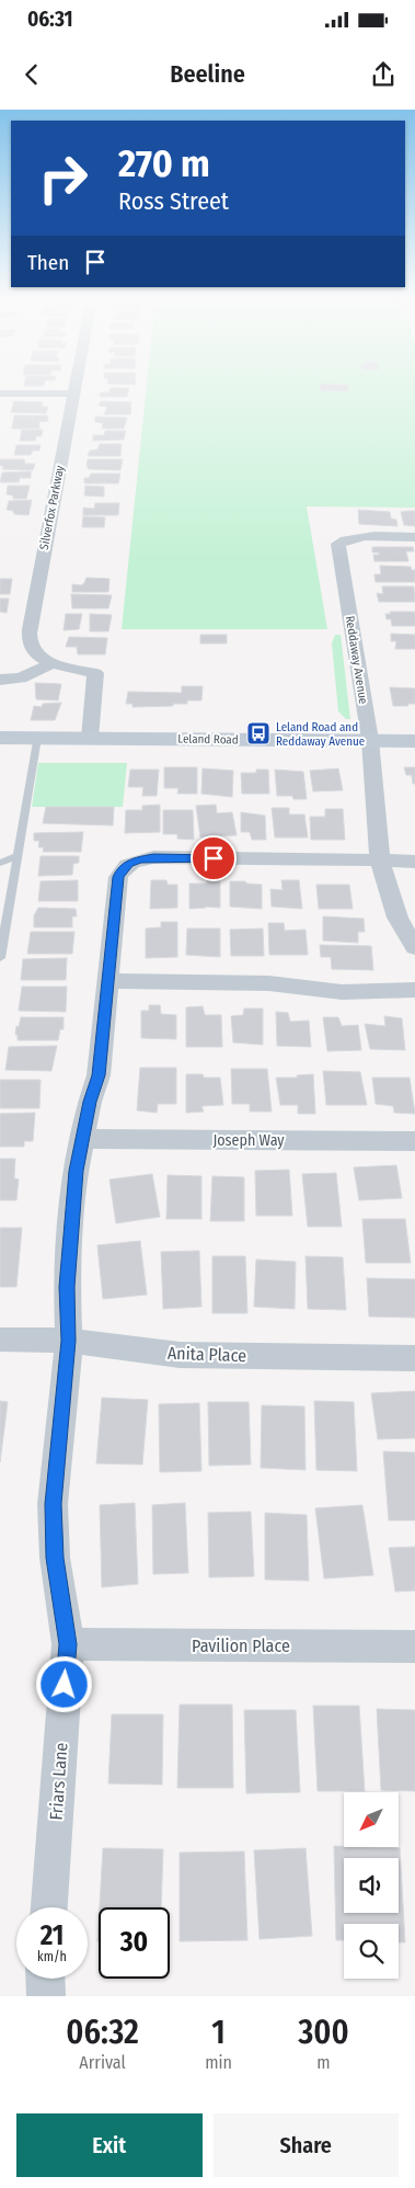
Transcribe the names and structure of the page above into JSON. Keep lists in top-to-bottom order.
{
  "streets": {
    "street": [
      "Silverfox Parkway",
      "Reddaway Avenue",
      "Leland Road",
      "Joseph Way",
      "Anita Place",
      "Pavilion Place",
      "Friars Lane"
    ]
  },
  "crossings": [
    ["Silverfox Parkway", "Leland Road"],
    ["Reddaway Avenue", "Leland Road"],
    ["Reddaway Avenue", "Friars Lane"],
    ["Joseph Way", "Friars Lane"],
    ["Anita Place", "Friars Lane"],
    ["Pavilion Place", "Friars Lane"]
  ],
  "places": {
    "bus stop": ["Leland Road and Reddaway Avenue"]
  },
  "north": "bottom left",
  "page": {
    "status": "06:31",
    "header": "Beeline",
    "turn": ["270 m", "Ross Street"],
    "then": "Then",
    "speed": "21 km/h",
    "limit": "30",
    "eta": [
      "06:32",
      "Arrival",
      "1",
      "min",
      "300",
      "m"
    ],
    "buttons": ["Exit", "Share"]
  }
}
